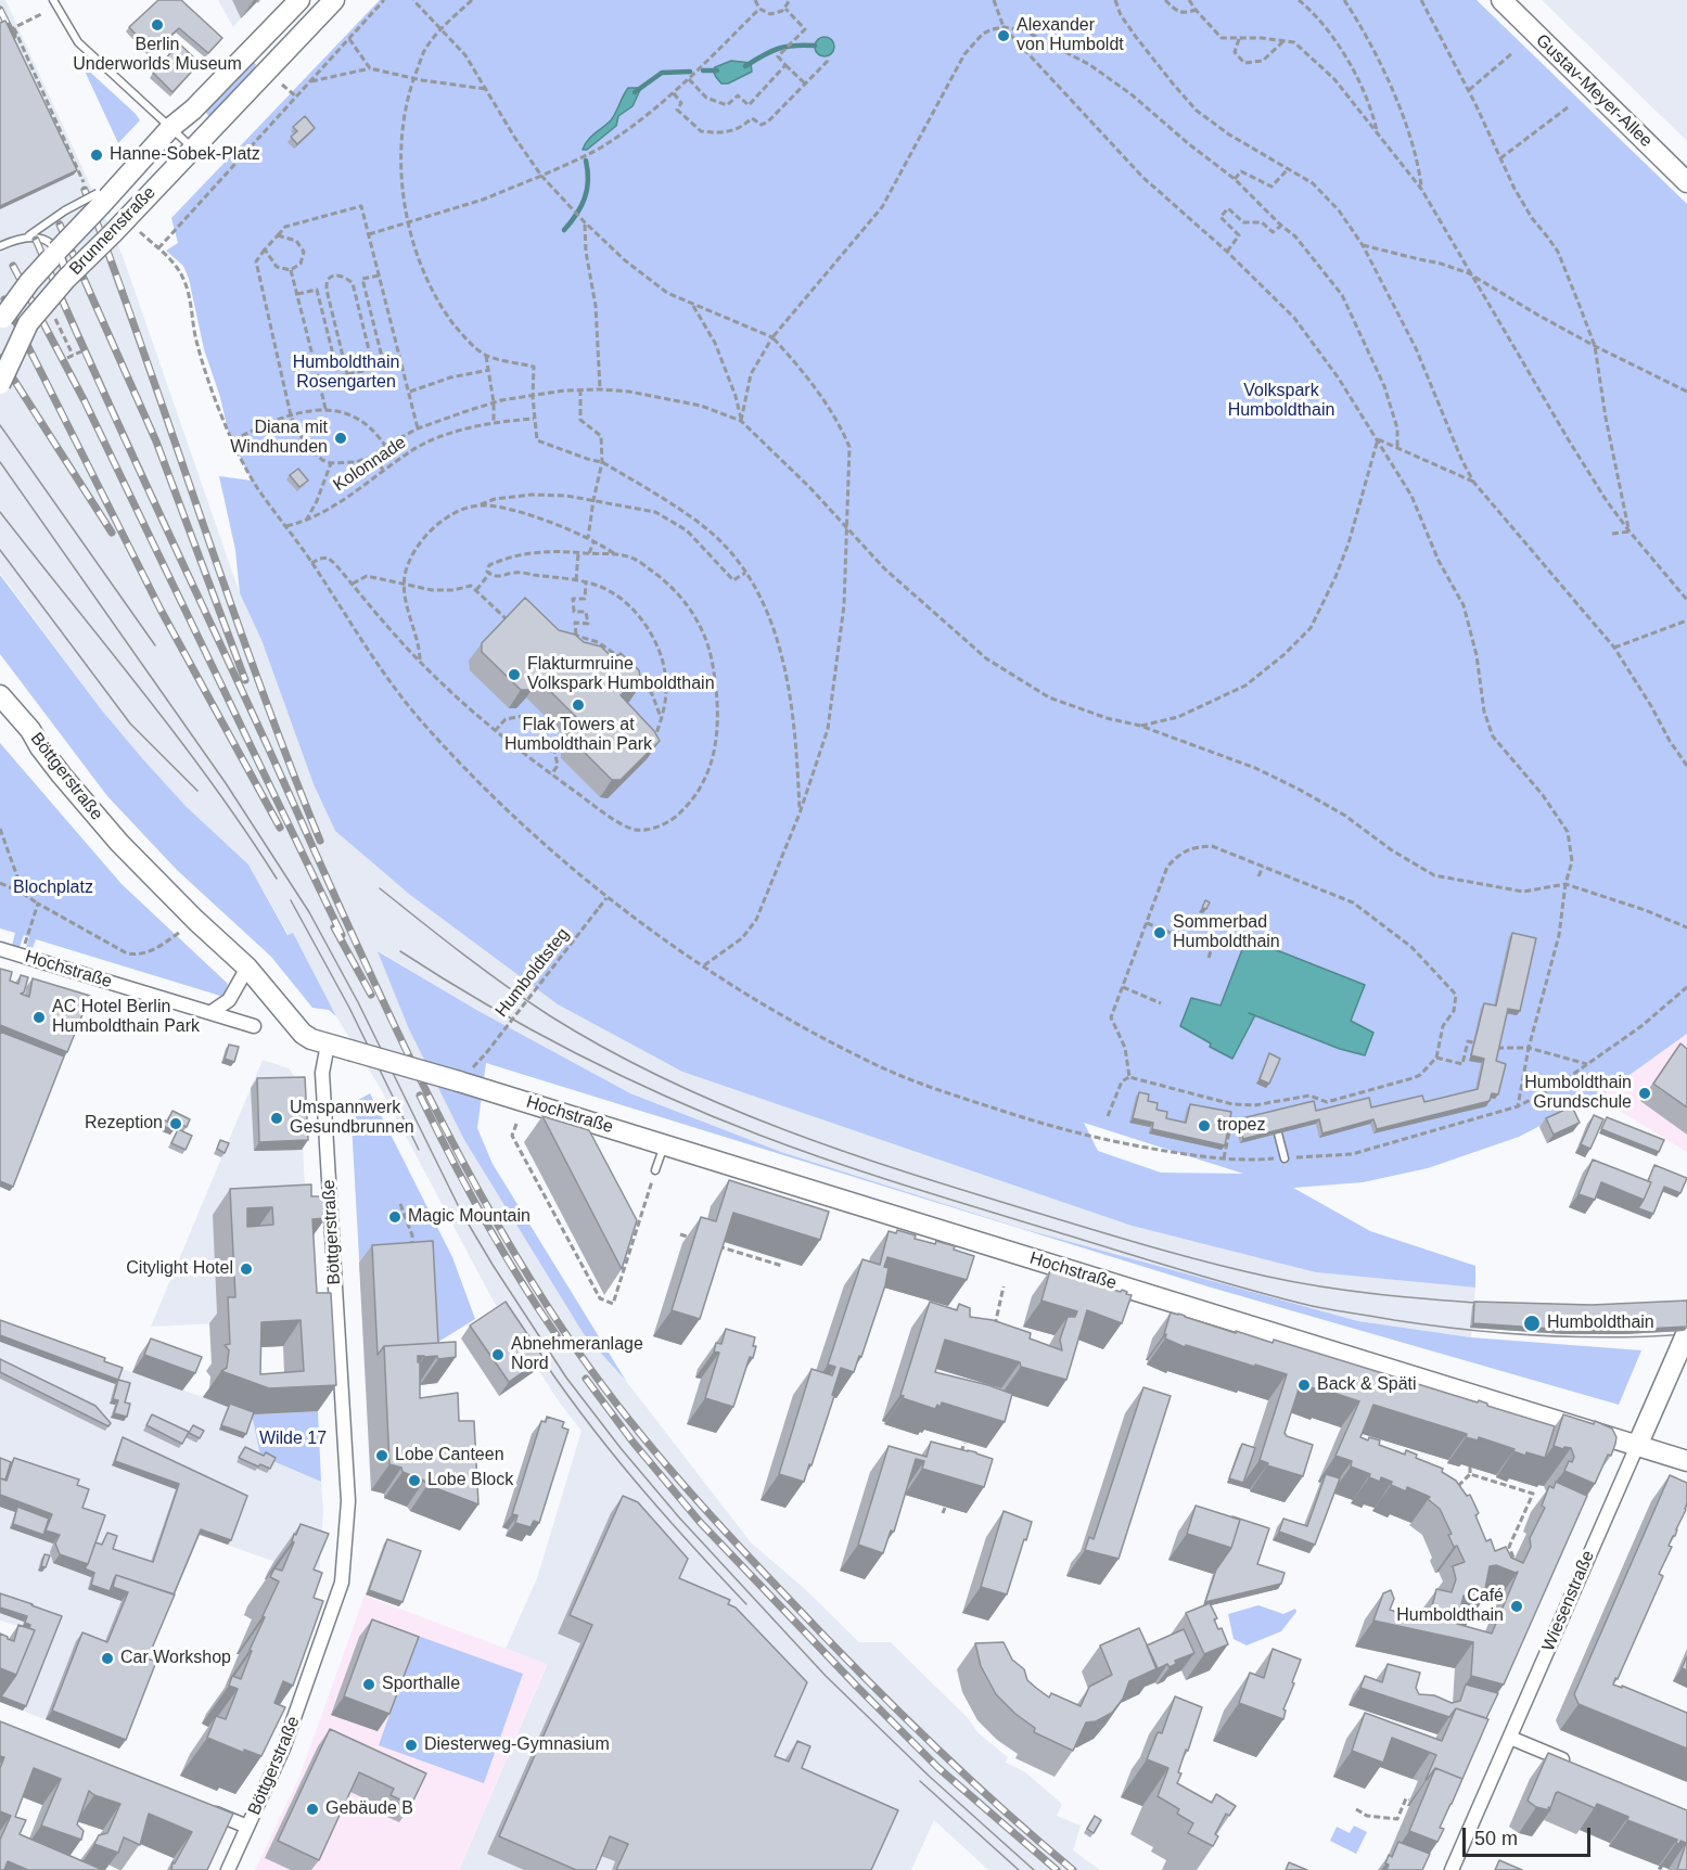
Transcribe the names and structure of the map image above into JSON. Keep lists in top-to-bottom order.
{
  "streets": {
    "street": [
      "Gustav-Meyer-Allee",
      "Brunnenstraße",
      "Böttgerstraße",
      "Hochstraße",
      "Wiesenstraße"
    ],
    "path": ["Kolonnade", "Humboldtsteg"]
  },
  "crossings": [
    ["Böttgerstraße", "Hochstraße"],
    ["Hochstraße", "Wiesenstraße"]
  ],
  "parks": [
    "Humboldthain Rosengarten",
    "Volkspark Humboldthain",
    "Blochplatz",
    "Wilde 17"
  ],
  "places": [
    "Berlin Underworlds Museum",
    "Alexander von Humboldt",
    "Hanne-Sobek-Platz",
    "Diana mit Windhunden",
    "Flakturmruine Volkspark Humboldthain",
    "Flak Towers at Humboldthain Park",
    "Sommerbad Humboldthain",
    "AC Hotel Berlin Humboldthain Park",
    "Humboldthain Grundschule",
    "Umspannwerk Gesundbrunnen",
    "Rezeption",
    "tropez",
    "Magic Mountain",
    "Citylight Hotel",
    "Humboldthain",
    "Abnehmeranlage Nord",
    "Back & Späti",
    "Lobe Canteen",
    "Lobe Block",
    "Café Humboldthain",
    "Car Workshop",
    "Sporthalle",
    "Diesterweg-Gymnasium",
    "Gebäude B"
  ],
  "scale_bar": "50 m"
}
